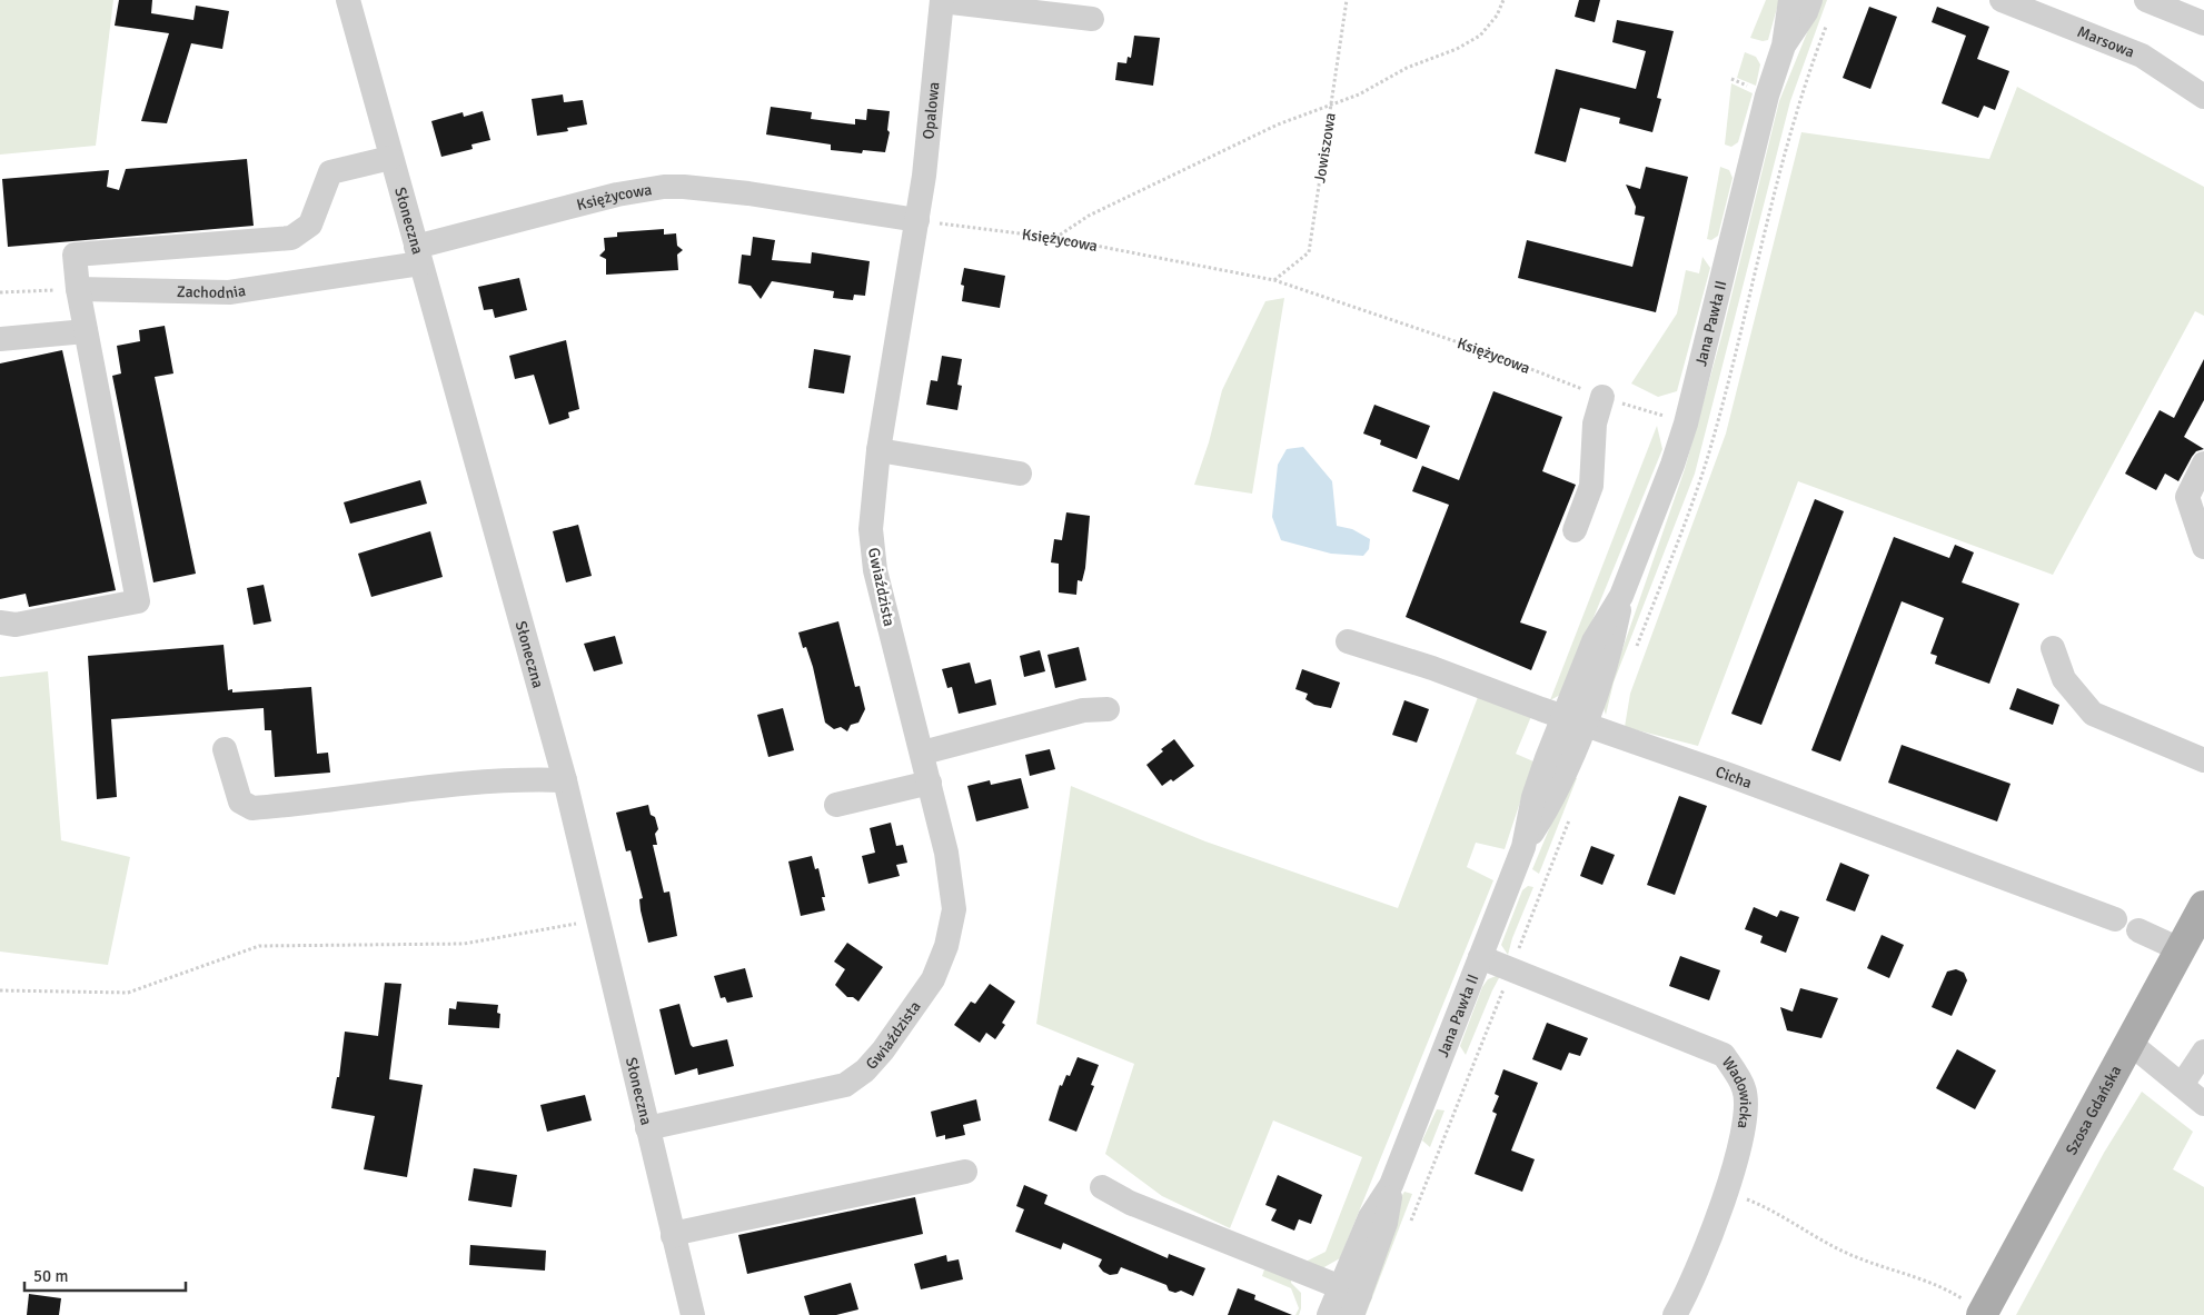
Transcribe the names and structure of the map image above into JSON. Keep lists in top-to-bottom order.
{
  "streets": {
    "main road": ["Szosa Gdańska"],
    "street": [
      "Marsowa",
      "Opalowa",
      "Księżycowa",
      "Słoneczna",
      "Zachodnia",
      "Jana Pawła II",
      "Gwiaździsta",
      "Cicha",
      "Wadowicka"
    ],
    "path": ["Jowiszowa"]
  },
  "crossings": [
    ["Opalowa", "Księżycowa"],
    ["Opalowa", "Gwiaździsta"],
    ["Jowiszowa", "Księżycowa"],
    ["Księżycowa", "Słoneczna"],
    ["Księżycowa", "Zachodnia"],
    ["Księżycowa", "Jana Pawła II"],
    ["Księżycowa", "Gwiaździsta"],
    ["Słoneczna", "Zachodnia"],
    ["Słoneczna", "Gwiaździsta"],
    ["Jana Pawła II", "Cicha"],
    ["Jana Pawła II", "Wadowicka"]
  ],
  "scale_bar": "50 m"
}
